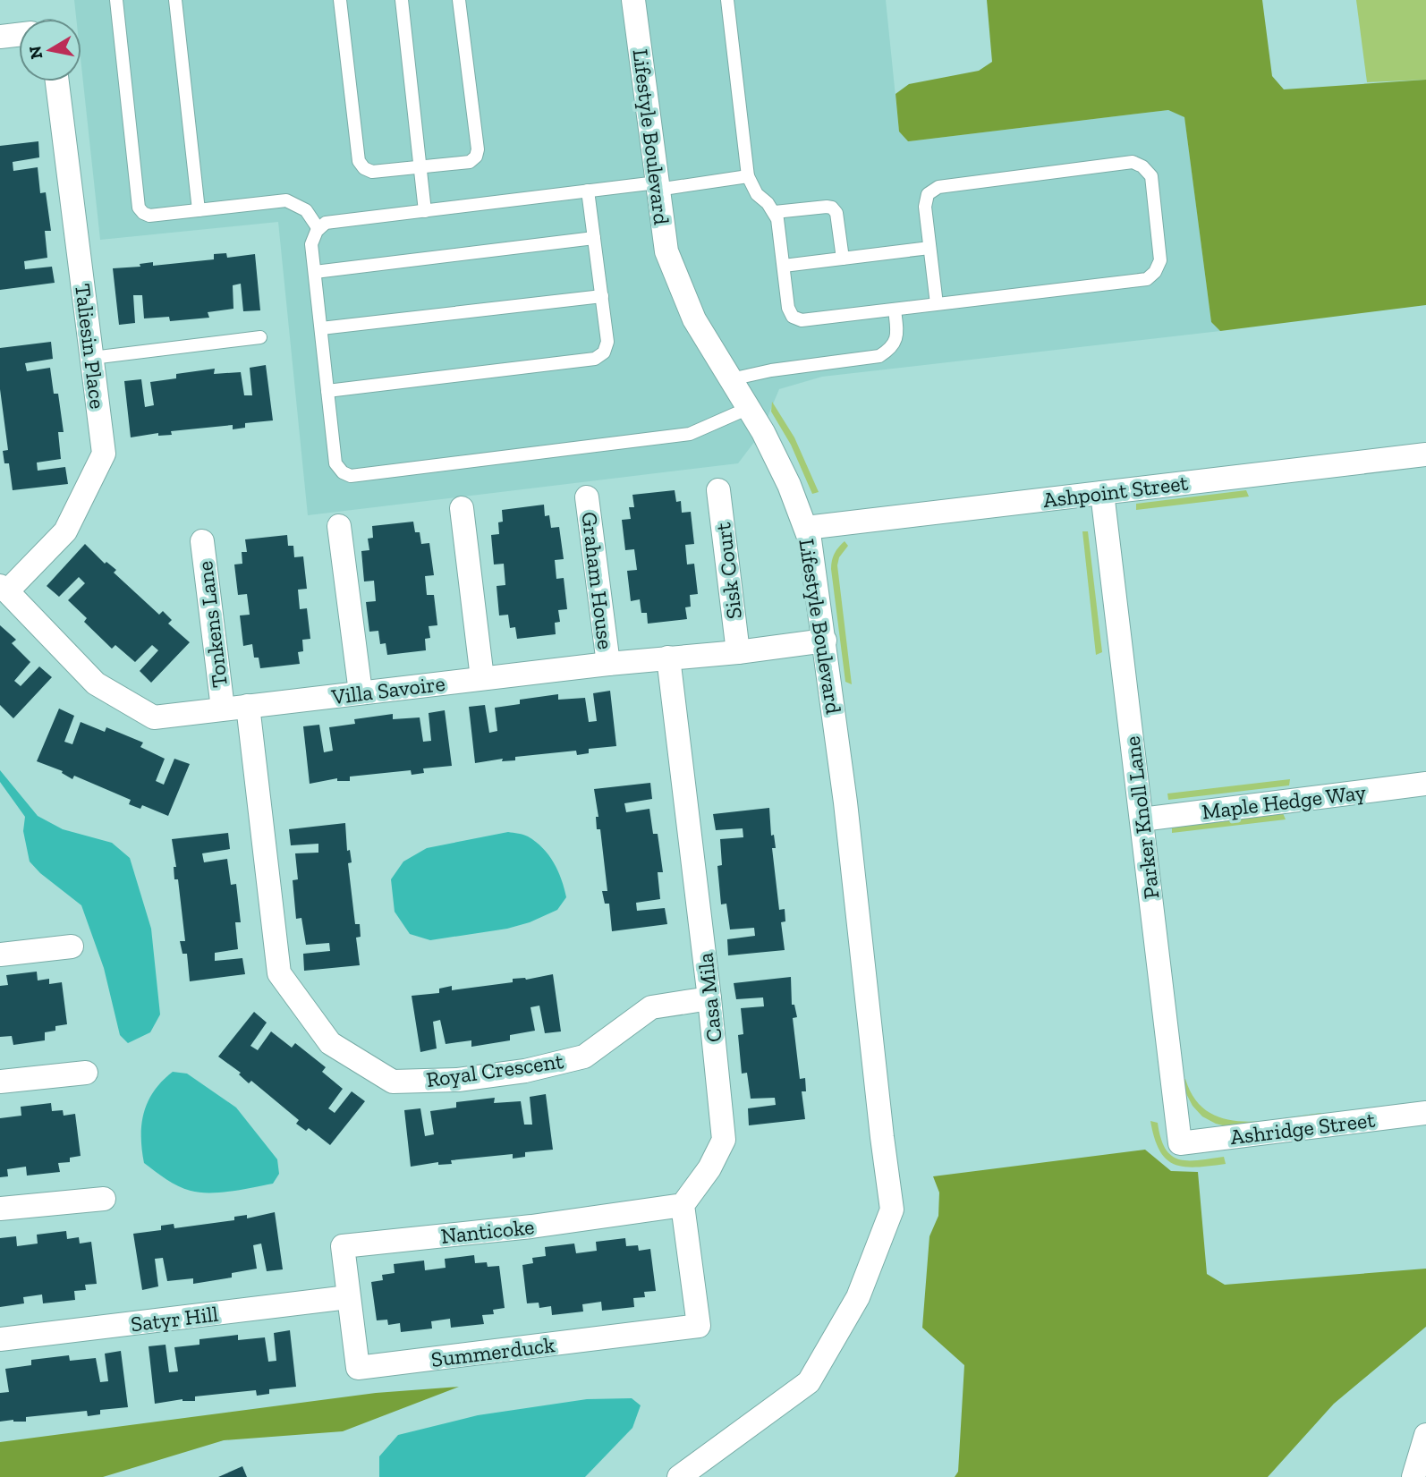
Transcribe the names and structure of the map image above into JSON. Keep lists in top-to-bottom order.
{
  "streets": {
    "street": [
      "Lifestyle Boulevard",
      "Taliesin Place",
      "Ashpoint Street",
      "Sisk Court",
      "Graham House",
      "Tonkens Lane",
      "Villa Savoire",
      "Maple Hedge Way",
      "Parker Knoll Lane",
      "Casa Mila",
      "Royal Crescent",
      "Ashridge Street",
      "Nanticoke",
      "Satyr Hill",
      "Summerduck"
    ]
  },
  "crossings": [
    ["Lifestyle Boulevard", "Ashpoint Street"],
    ["Lifestyle Boulevard", "Villa Savoire"],
    ["Taliesin Place", "Villa Savoire"],
    ["Ashpoint Street", "Parker Knoll Lane"],
    ["Sisk Court", "Villa Savoire"],
    ["Graham House", "Villa Savoire"],
    ["Tonkens Lane", "Villa Savoire"],
    ["Villa Savoire", "Casa Mila"],
    ["Villa Savoire", "Royal Crescent"],
    ["Maple Hedge Way", "Parker Knoll Lane"],
    ["Parker Knoll Lane", "Ashridge Street"],
    ["Casa Mila", "Royal Crescent"],
    ["Casa Mila", "Nanticoke"],
    ["Casa Mila", "Summerduck"],
    ["Nanticoke", "Satyr Hill"],
    ["Nanticoke", "Summerduck"],
    ["Satyr Hill", "Summerduck"]
  ],
  "north": "left"
}
